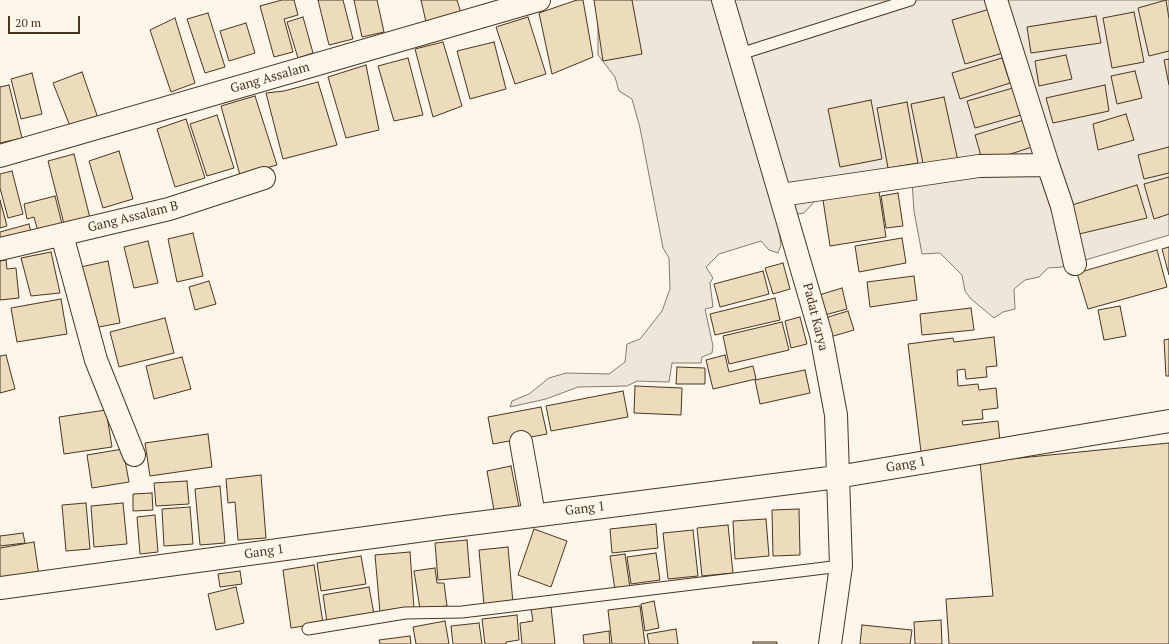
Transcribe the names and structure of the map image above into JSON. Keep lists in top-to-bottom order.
{
  "streets": {
    "street": [
      "Gang Assalam",
      "Gang Assalam B",
      "Padat Karya",
      "Gang 1"
    ]
  },
  "crossings": [
    ["Padat Karya", "Gang 1"]
  ],
  "scale_bar": "20 m"
}
